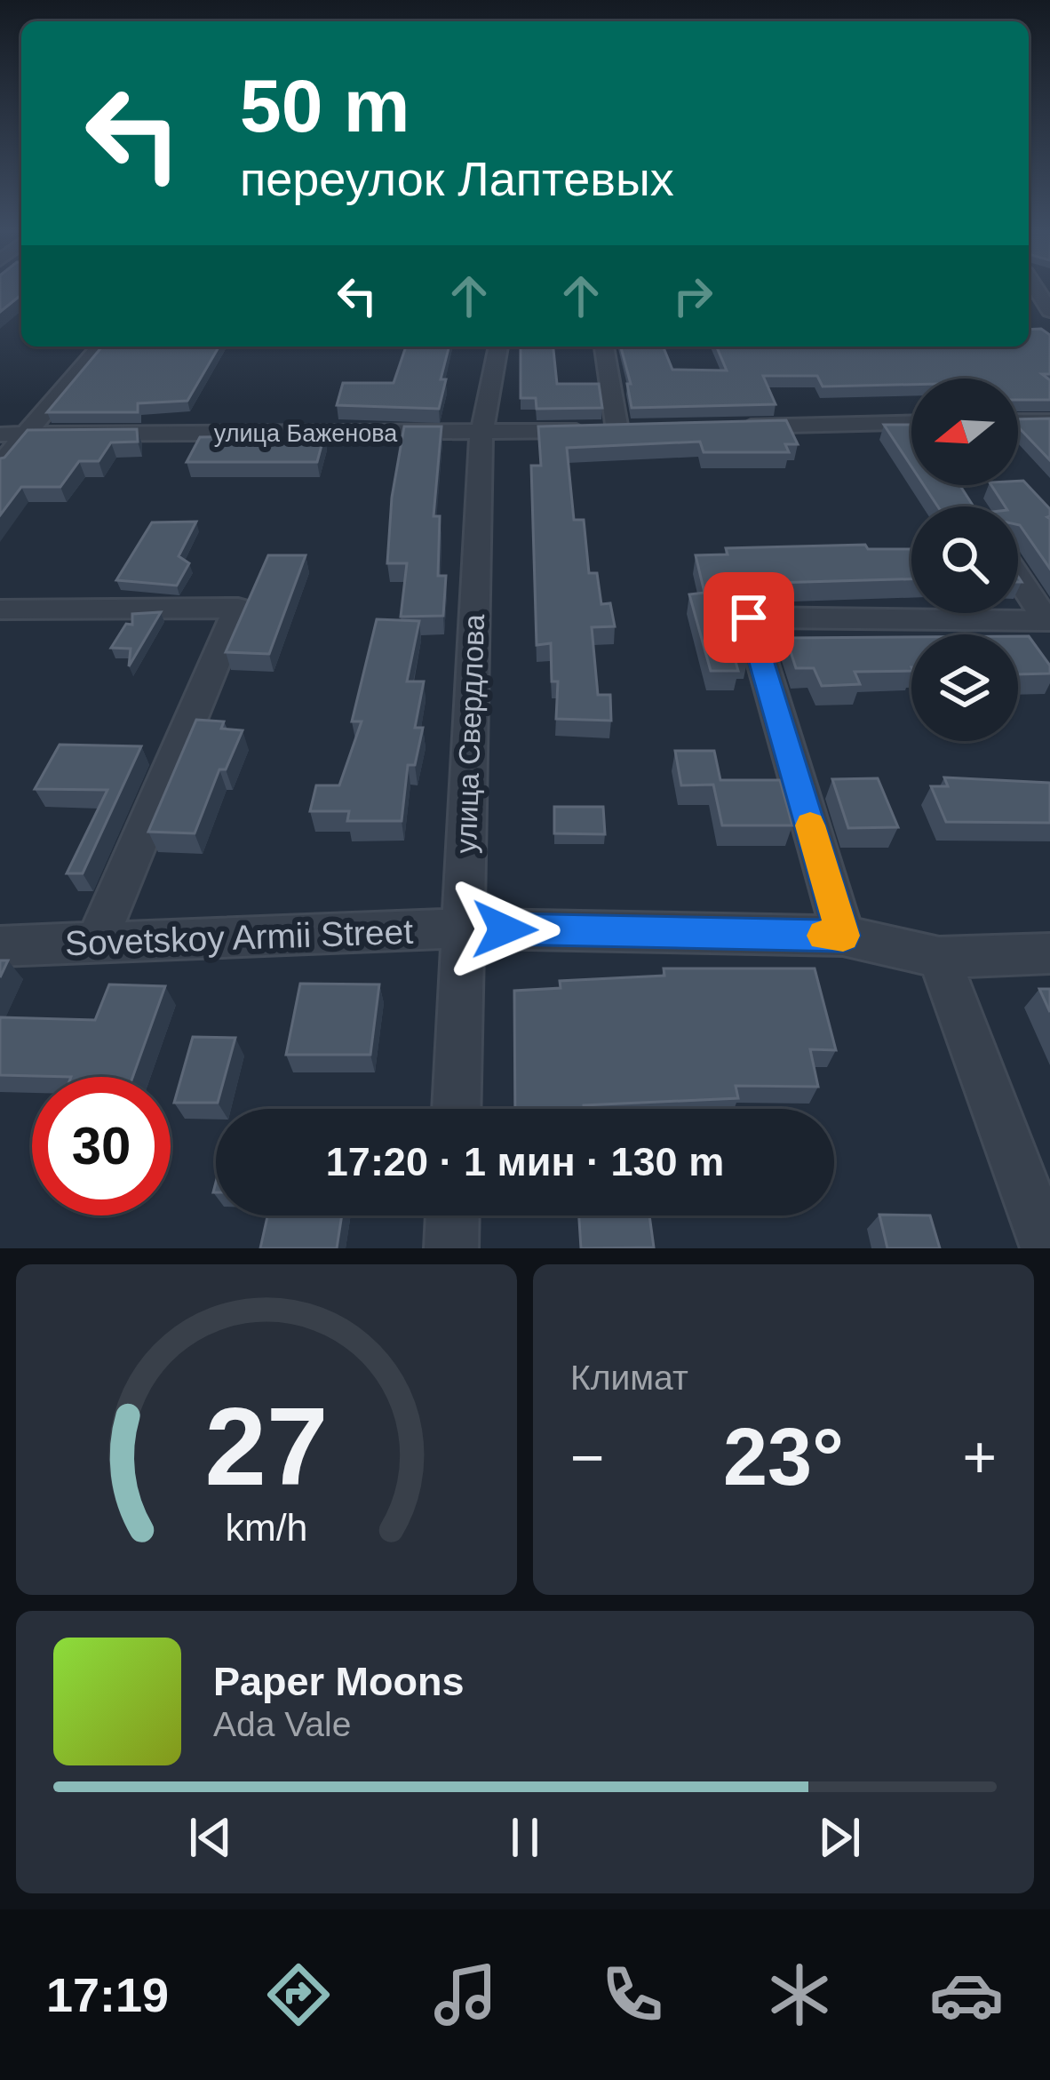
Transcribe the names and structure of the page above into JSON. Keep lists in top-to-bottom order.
{
  "streets": {
    "street": ["улица Баженова", "улица Свердлова", "Sovetskoy Armii Street"]
  },
  "crossings": [
    ["улица Баженова", "улица Свердлова"],
    ["улица Свердлова", "Sovetskoy Armii Street"]
  ],
  "north": "left",
  "page": {
    "turn": ["50 m", "переулок Лаптевых"],
    "limit": "30",
    "trip": "17:20 · 1 мин · 130 m",
    "tile": "Климат",
    "heat": ["−", "23°", "+"],
    "song": ["Paper Moons", "Ada Vale"],
    "tabs": "17:19",
    "gauge": ["27", "km/h"]
  }
}
